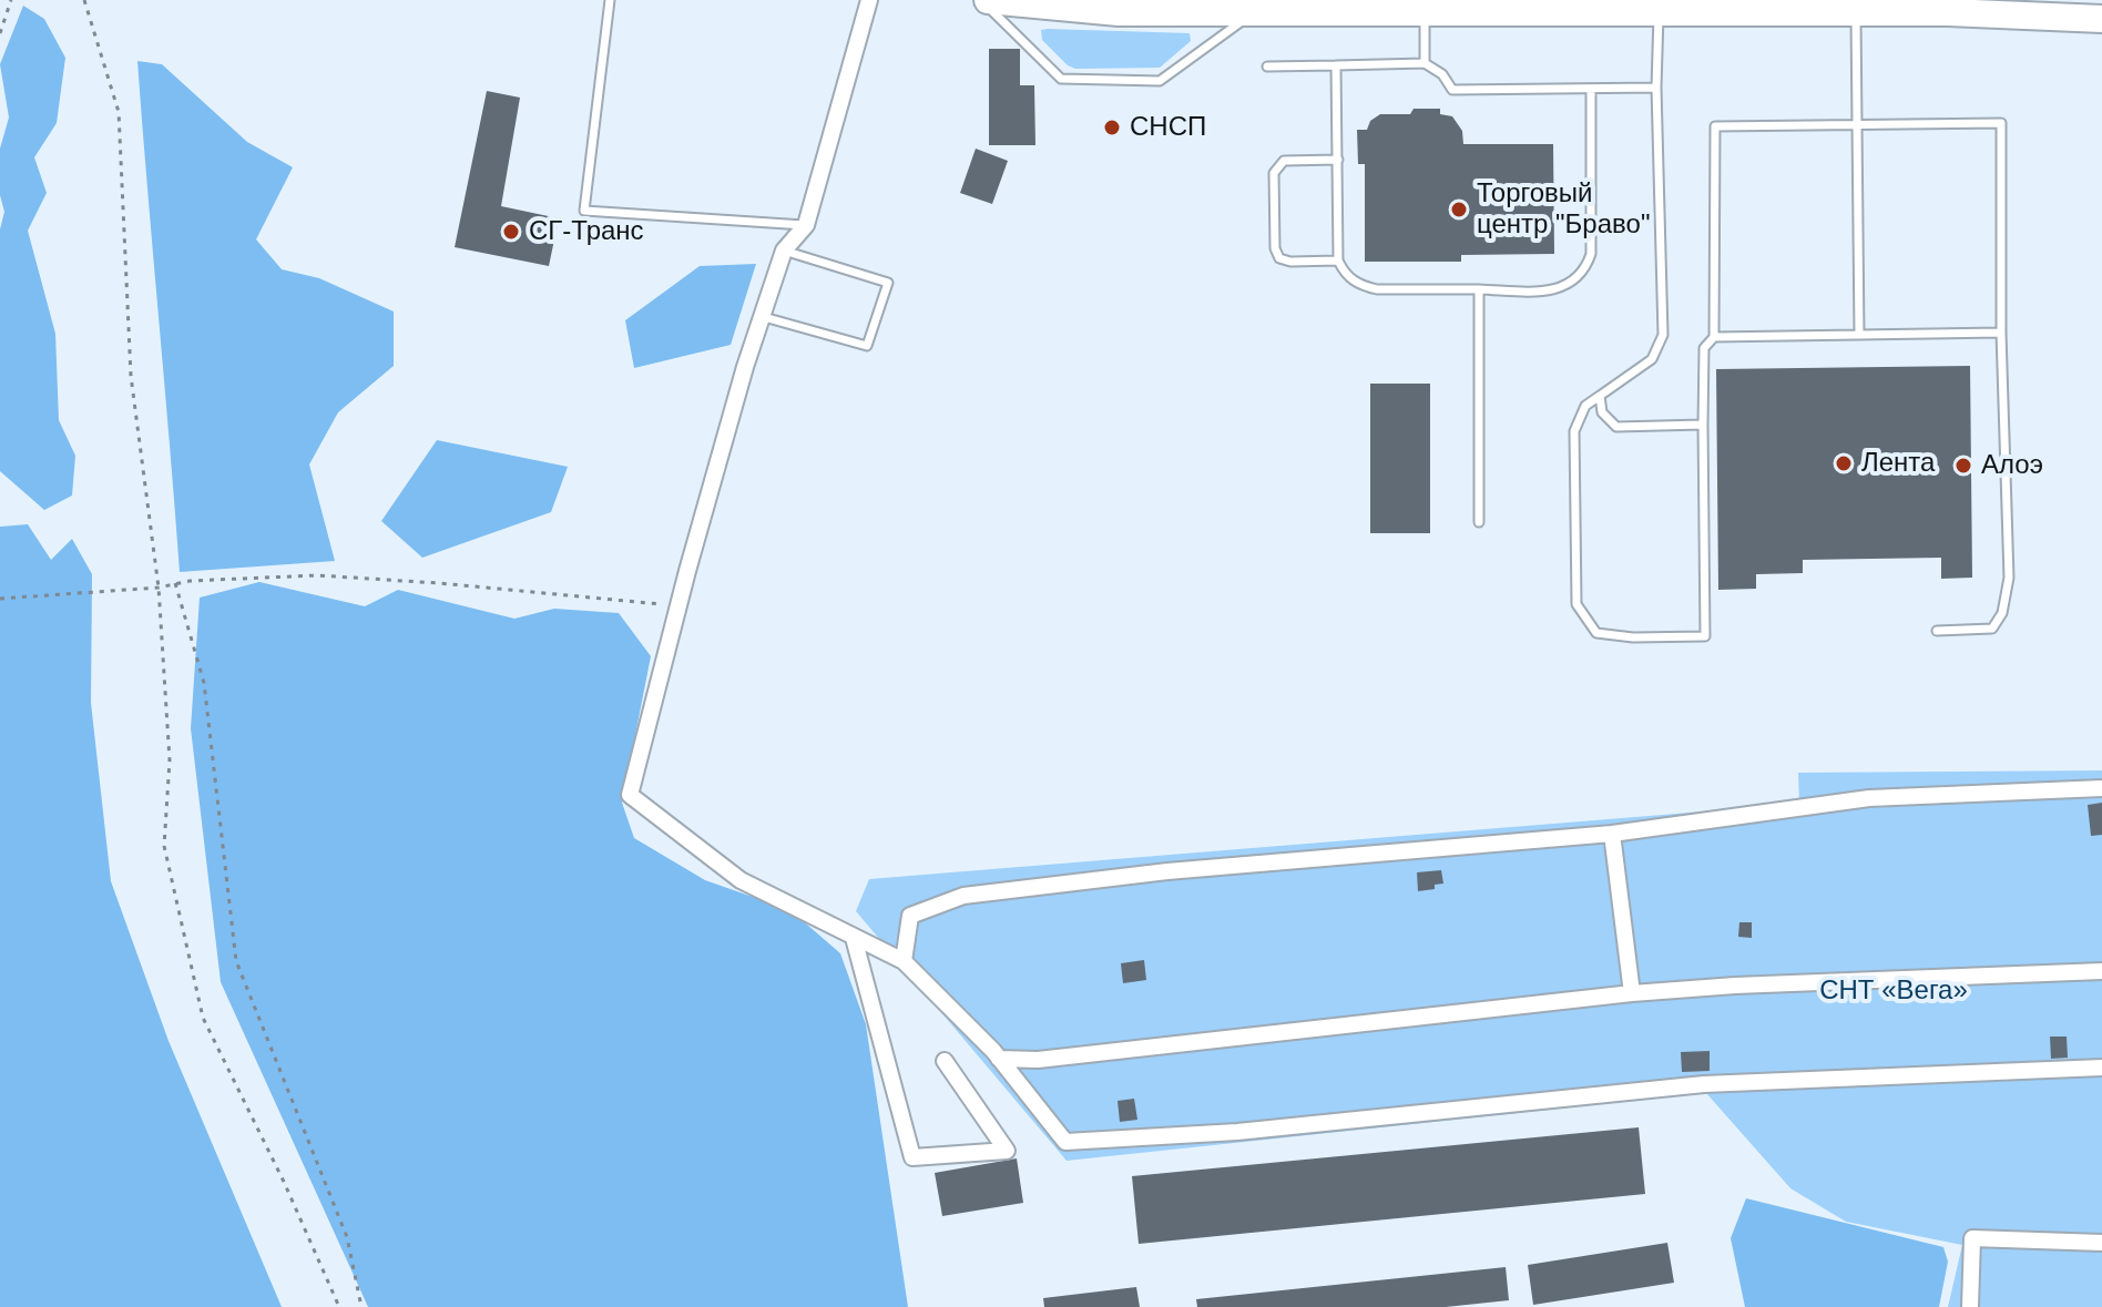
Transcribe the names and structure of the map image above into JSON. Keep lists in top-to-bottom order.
{
  "parks": ["СНТ «Вега»"],
  "places": [
    "СНСП",
    "Торговый центр \"Браво\"",
    "СГ-Транс",
    "Лента",
    "Алоэ"
  ]
}
